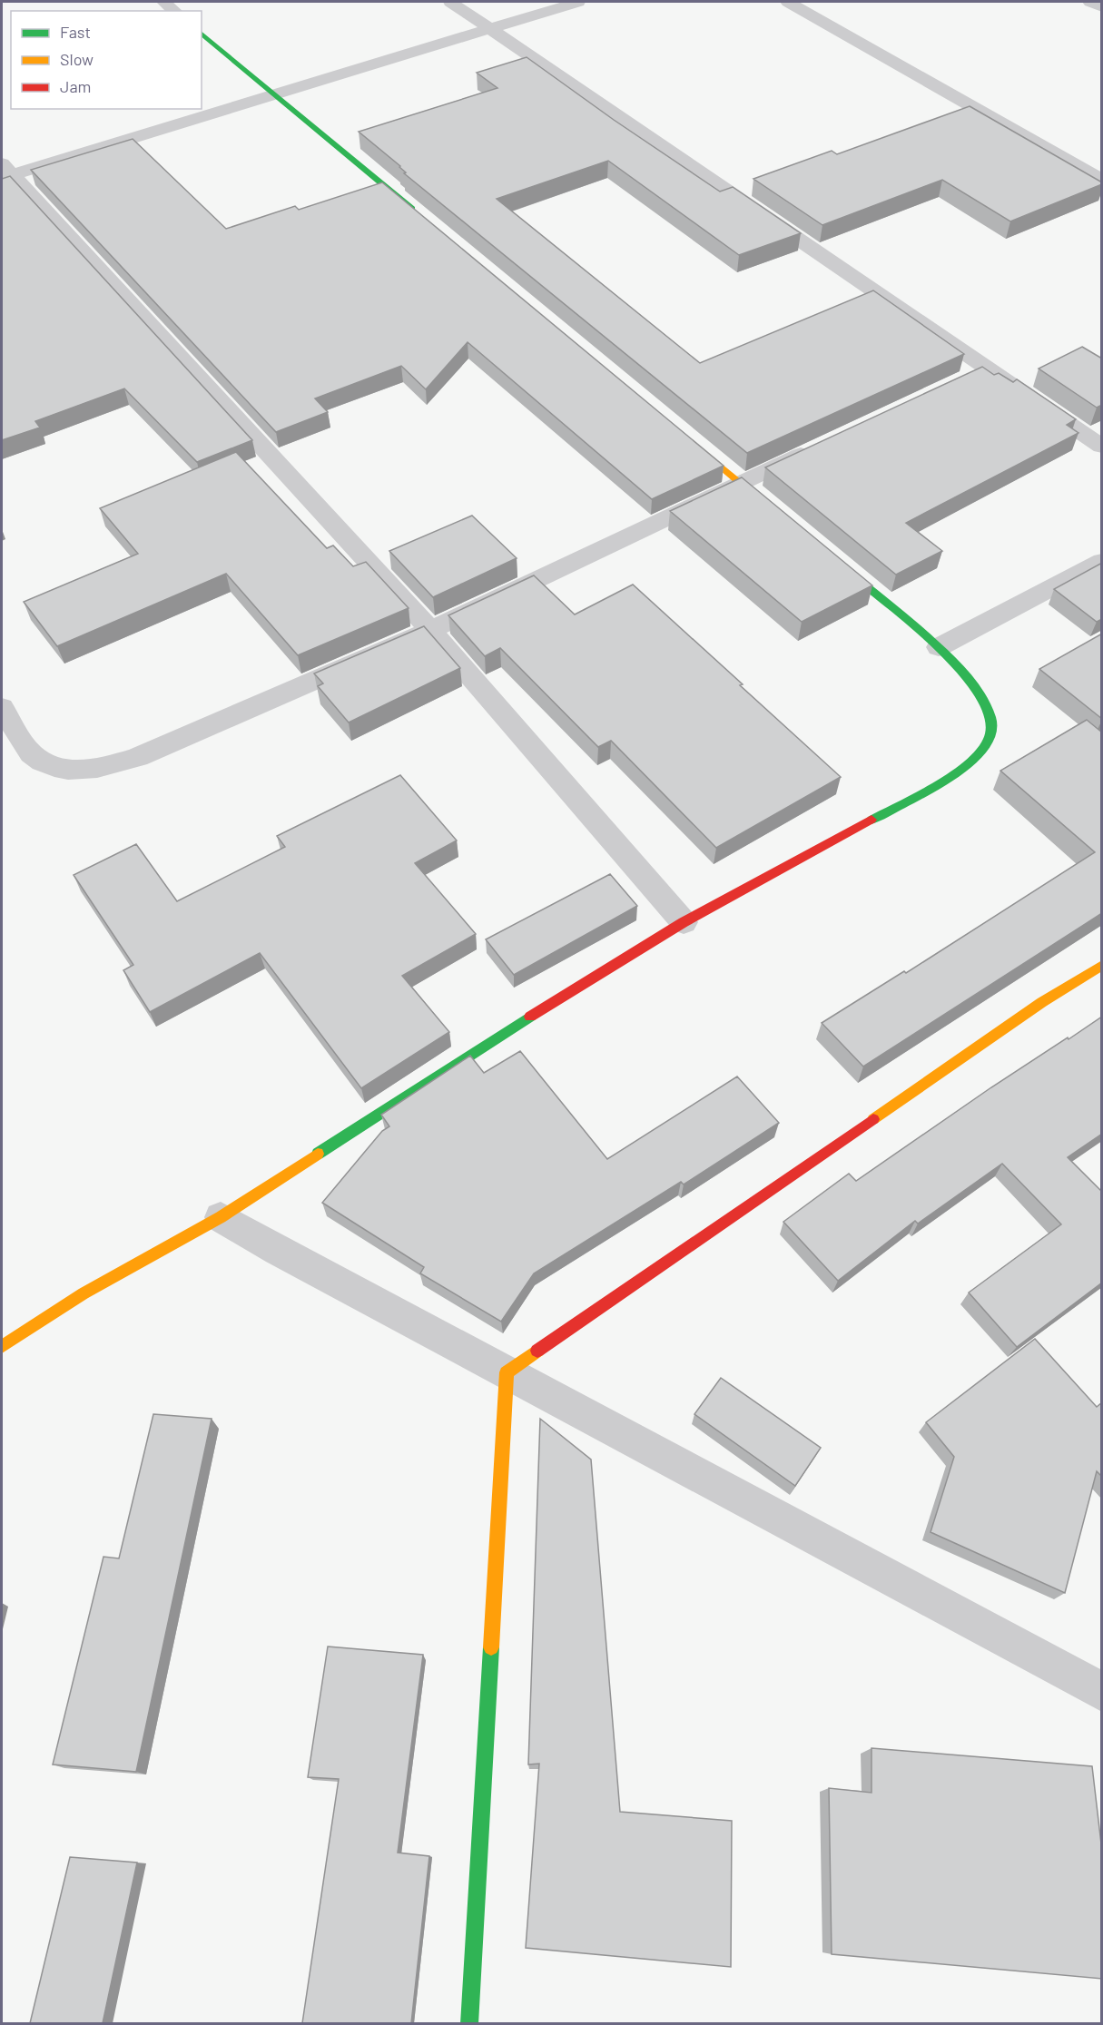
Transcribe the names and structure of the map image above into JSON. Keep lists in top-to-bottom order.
{
  "legend": ["Fast", "Slow", "Jam"]
}
